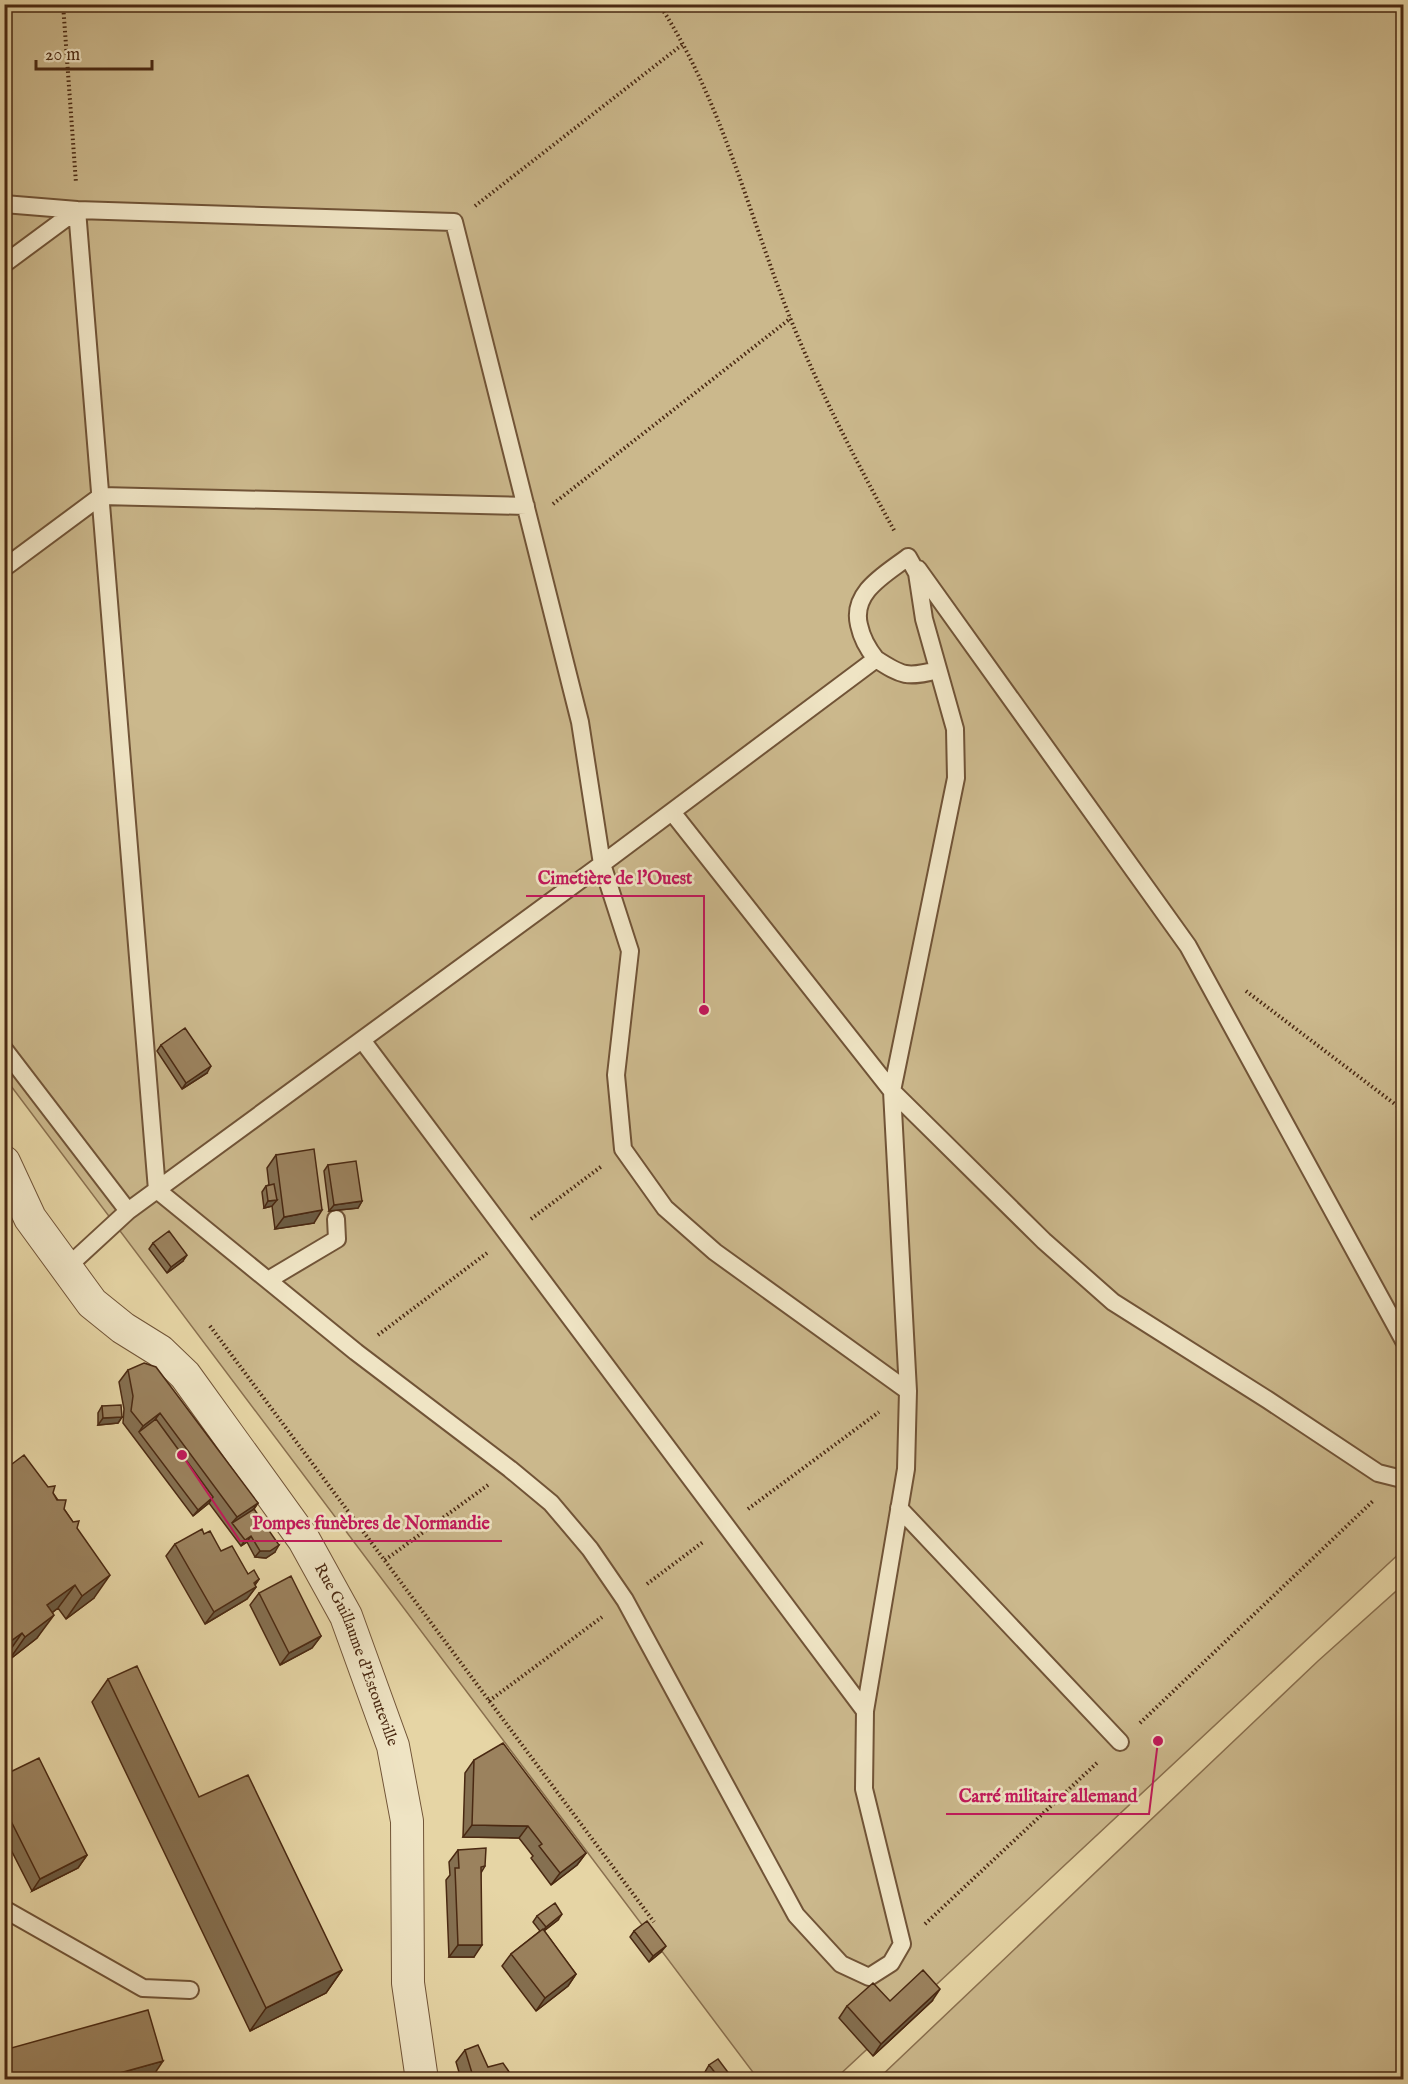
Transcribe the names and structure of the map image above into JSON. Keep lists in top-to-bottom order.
{
  "streets": {
    "street": ["Rue Guillaume d'Estouteville"]
  },
  "places": ["Cimetière de l'Ouest", "Pompes funèbres de Normandie", "Carré militaire allemand"],
  "scale_bar": "20 m"
}
